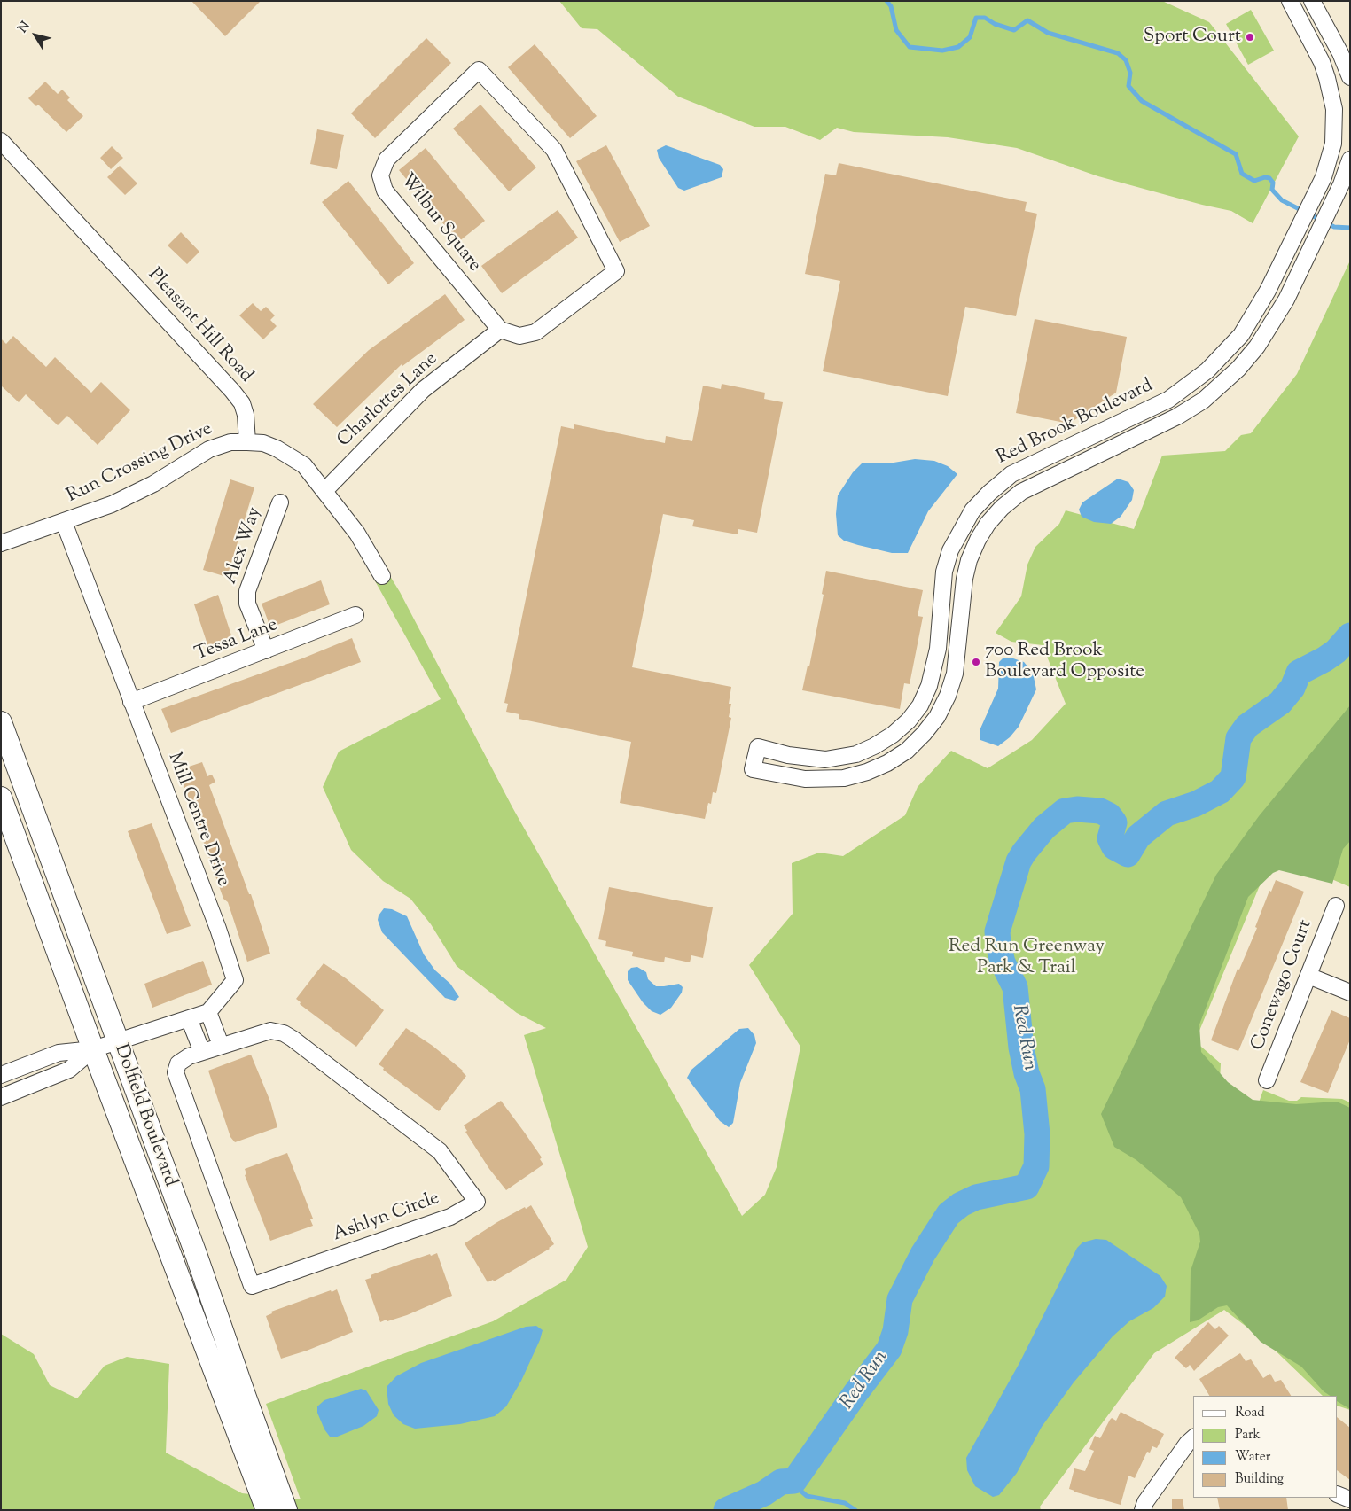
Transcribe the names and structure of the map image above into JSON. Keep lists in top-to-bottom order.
{
  "streets": {
    "main road": ["Dolfield Boulevard"],
    "street": [
      "Wilbur Square",
      "Pleasant Hill Road",
      "Charlottes Lane",
      "Red Brook Boulevard",
      "Run Crossing Drive",
      "Alex Way",
      "Tessa Lane",
      "Mill Centre Drive",
      "Conewago Court",
      "Ashlyn Circle"
    ]
  },
  "crossings": [
    ["Wilbur Square", "Charlottes Lane"],
    ["Pleasant Hill Road", "Run Crossing Drive"],
    ["Run Crossing Drive", "Mill Centre Drive"],
    ["Alex Way", "Tessa Lane"],
    ["Tessa Lane", "Mill Centre Drive"]
  ],
  "water": ["Red Run"],
  "parks": ["Red Run Greenway Park & Trail"],
  "places": ["Sport Court", "700 Red Brook Boulevard Opposite"],
  "legend": [
    "Road",
    "Park",
    "Water",
    "Building"
  ],
  "north": "top left"
}
